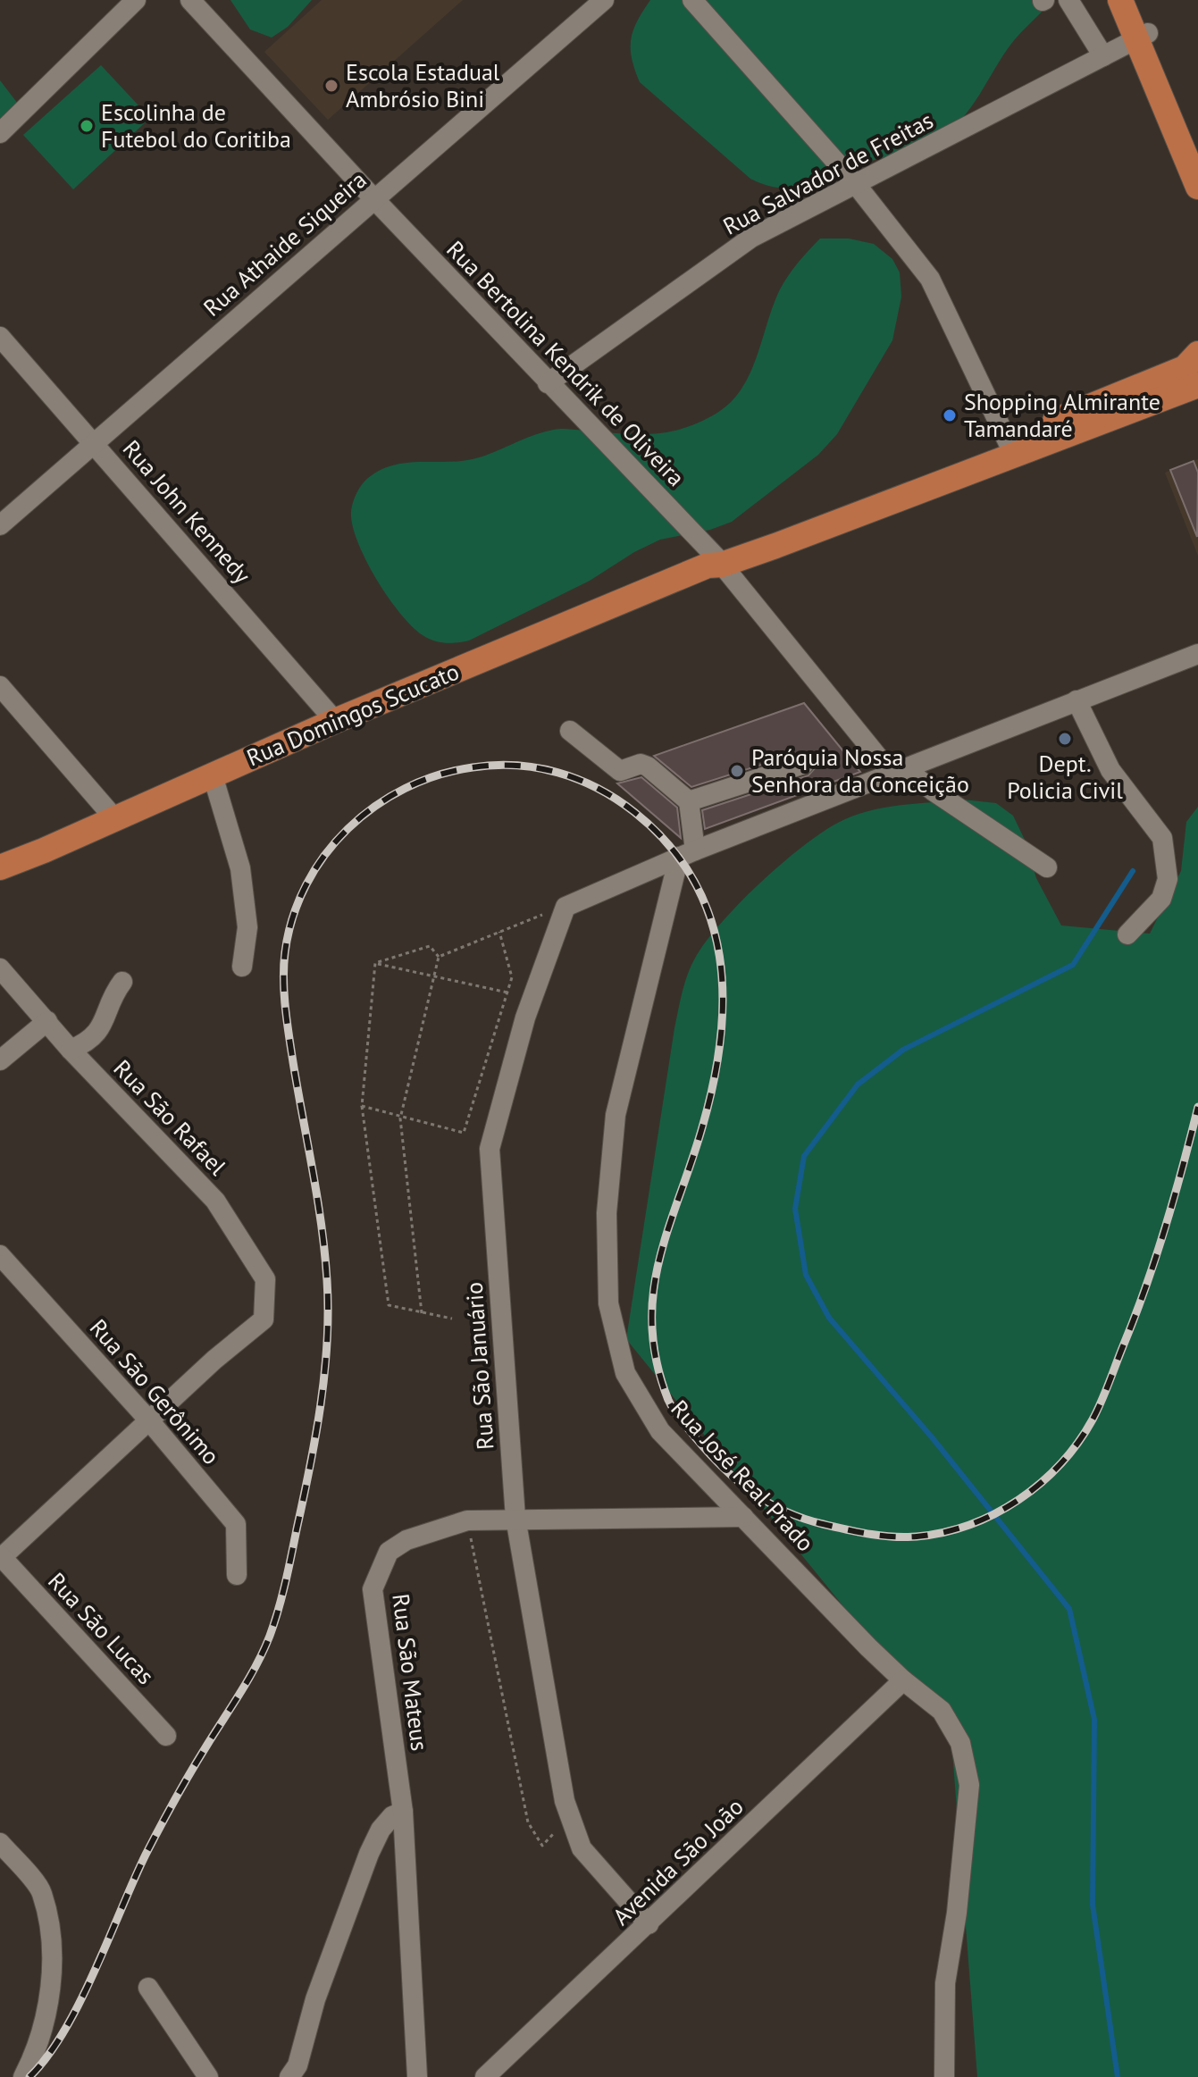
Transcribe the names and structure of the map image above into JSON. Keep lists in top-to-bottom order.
{
  "streets": {
    "main road": ["Rua Domingos Scucato"],
    "street": [
      "Rua Salvador de Freitas",
      "Rua Athaide Siqueira",
      "Rua Bertolina Kendrik de Oliveira",
      "Rua John Kennedy",
      "Rua São Rafael",
      "Rua São Januário",
      "Rua São Gerônimo",
      "Rua José Real Prado",
      "Rua São Lucas",
      "Rua São Mateus",
      "Avenida São João"
    ]
  },
  "crossings": [
    ["Rua Salvador de Freitas", "Rua Bertolina Kendrik de Oliveira"],
    ["Rua Athaide Siqueira", "Rua Bertolina Kendrik de Oliveira"],
    ["Rua Athaide Siqueira", "Rua John Kennedy"],
    ["Rua Bertolina Kendrik de Oliveira", "Rua Domingos Scucato"],
    ["Rua John Kennedy", "Rua Domingos Scucato"],
    ["Rua São Rafael", "Rua São Gerônimo"],
    ["Rua São Januário", "Rua São Mateus"],
    ["Rua São Januário", "Avenida São João"],
    ["Rua José Real Prado", "Rua São Mateus"],
    ["Rua José Real Prado", "Avenida São João"]
  ],
  "places": [
    "Escola Estadual Ambrósio Bini",
    "Escolinha de Futebol do Coritiba",
    "Shopping Almirante Tamandaré",
    "Dept. Policia Civil",
    "Paróquia Nossa Senhora da Conceição"
  ]
}
